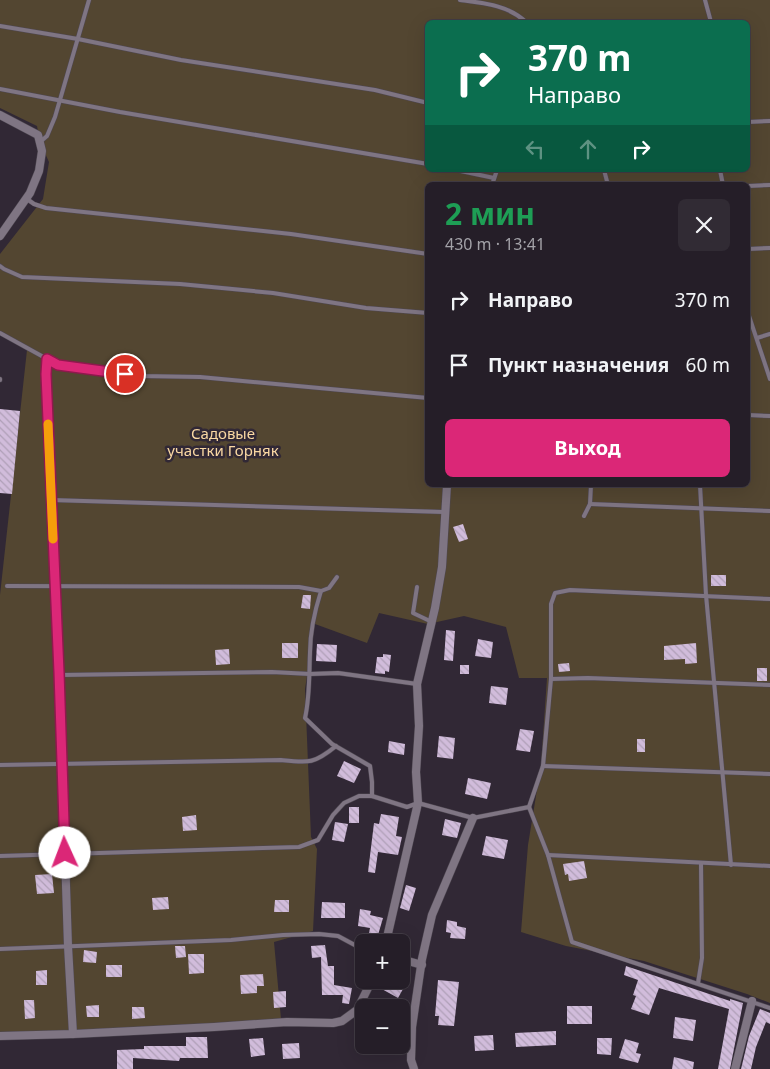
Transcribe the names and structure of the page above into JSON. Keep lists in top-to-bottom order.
{
  "parks": ["Садовые участки Горняк"],
  "page": {
    "turn": ["370 m", "Направо"],
    "heading": ["2 мин", "430 m · 13:41"],
    "list": [
      {
        "name": "Направо",
        "value": "370 m"
      },
      {
        "name": "Пункт назначения",
        "value": "60 m"
      }
    ],
    "buttons": "Выход",
    "map_buttons": ["+", "−"]
  }
}
